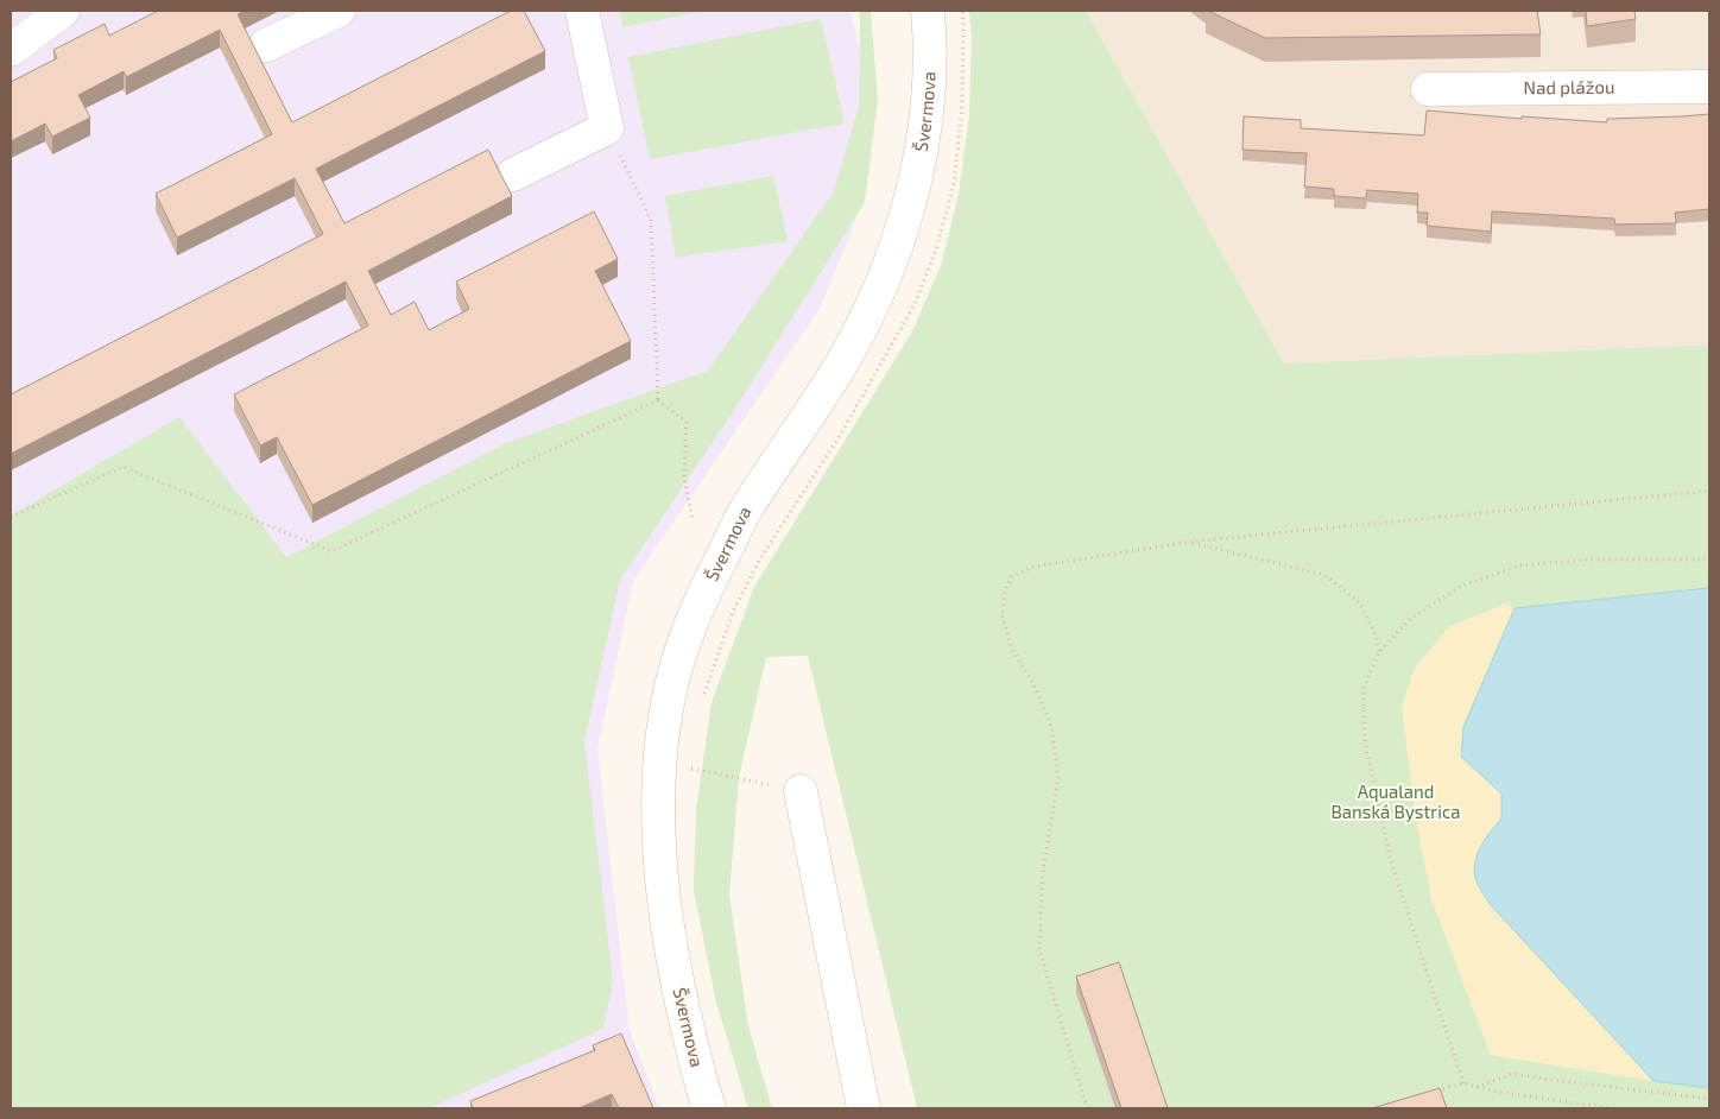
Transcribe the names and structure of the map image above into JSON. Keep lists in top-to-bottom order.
{
  "streets": {
    "street": ["Nad plážou", "Švermova"]
  },
  "parks": ["Aqualand Banská Bystrica"]
}
